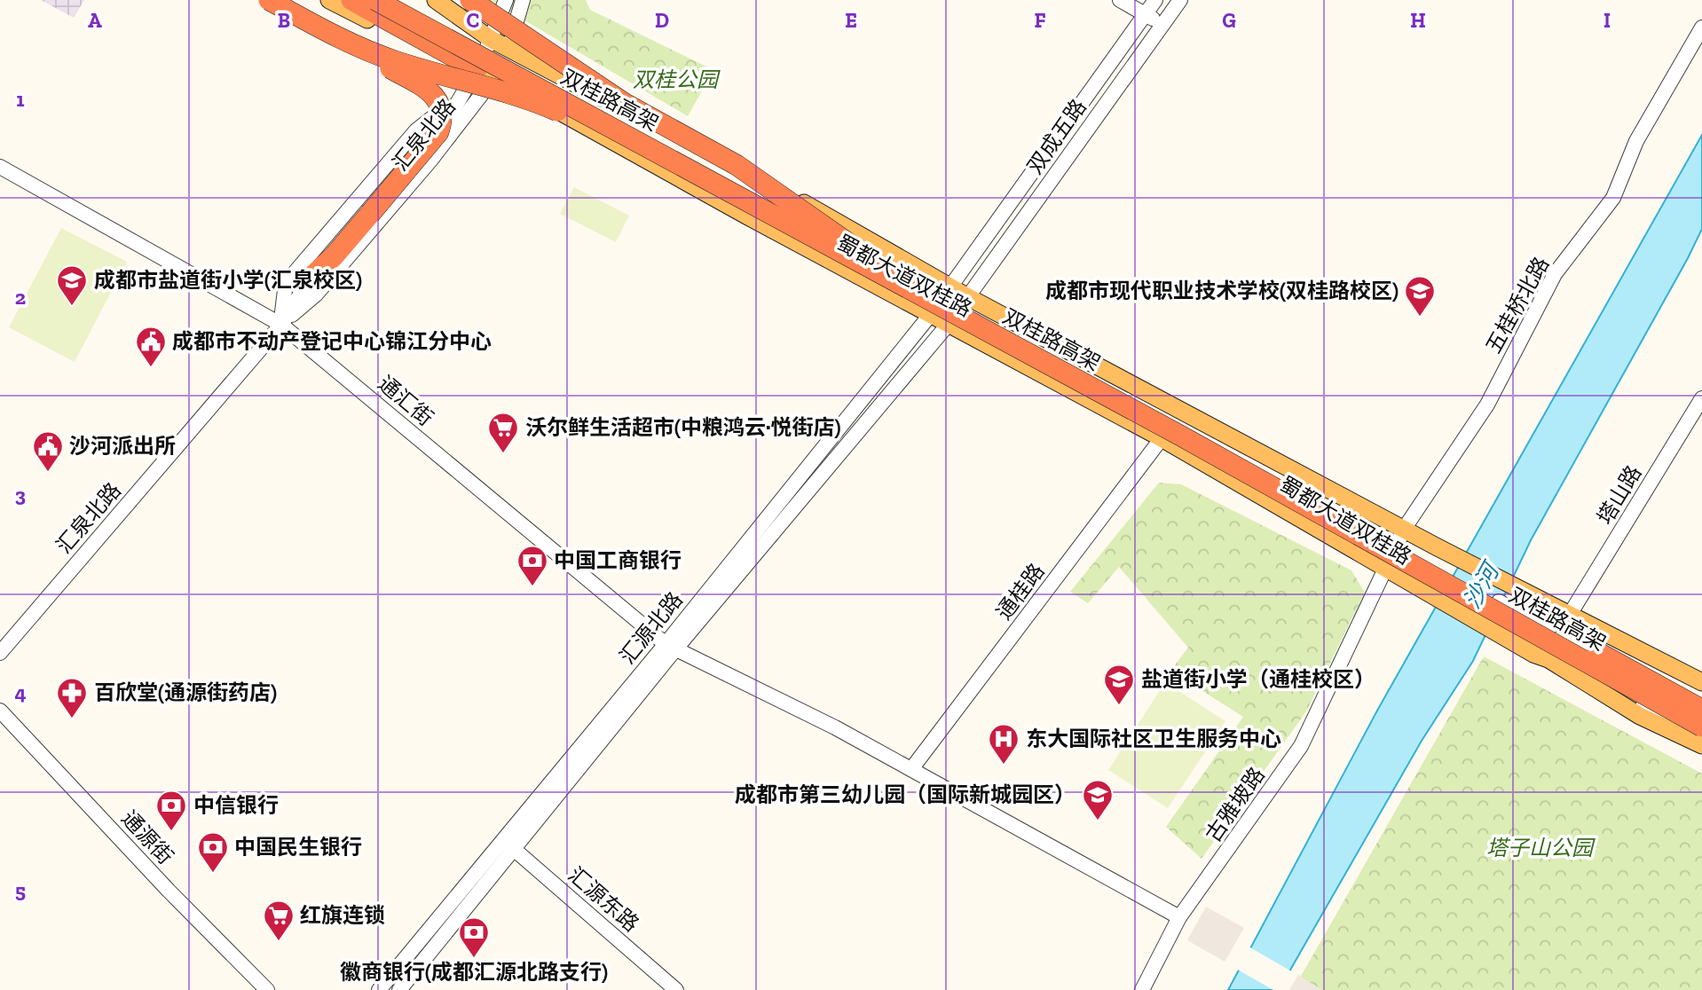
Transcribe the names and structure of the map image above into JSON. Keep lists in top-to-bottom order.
{
  "streets": {
    "highway": ["双桂路高架"],
    "main road": ["蜀都大道双桂路"],
    "street": [
      "汇泉北路",
      "双成五路",
      "五桂桥北路",
      "通汇街",
      "塔山路",
      "通桂路",
      "汇源北路",
      "古雅坡路",
      "通源街",
      "汇源东路"
    ]
  },
  "crossings": [
    ["双桂路高架", "蜀都大道双桂路"],
    ["汇泉北路", "蜀都大道双桂路"],
    ["汇泉北路", "通汇街"],
    ["双成五路", "蜀都大道双桂路"],
    ["双成五路", "汇源北路"],
    ["蜀都大道双桂路", "五桂桥北路"],
    ["蜀都大道双桂路", "塔山路"],
    ["蜀都大道双桂路", "通桂路"],
    ["蜀都大道双桂路", "汇源北路"],
    ["蜀都大道双桂路", "古雅坡路"],
    ["五桂桥北路", "古雅坡路"],
    ["通汇街", "通桂路"],
    ["通汇街", "汇源北路"],
    ["通汇街", "古雅坡路"],
    ["汇源北路", "汇源东路"]
  ],
  "water": ["沙河"],
  "parks": ["双桂公园", "塔子山公园"],
  "places": {
    "school or university": [
      "成都市盐道街小学(汇泉校区)",
      "成都市现代职业技术学校(双桂路校区)",
      "盐道街小学（通桂校区）",
      "成都市第三幼儿园（国际新城园区）"
    ],
    "public building": ["成都市不动产登记中心锦江分中心", "沙河派出所"],
    "supermarket": ["沃尔鲜生活超市(中粮鸿云·悦街店)", "红旗连锁"],
    "bank": [
      "中国工商银行",
      "中信银行",
      "中国民生银行",
      "徽商银行(成都汇源北路支行)"
    ],
    "pharmacy": ["百欣堂(通源街药店)"],
    "hospital": ["东大国际社区卫生服务中心"]
  },
  "grid": {
    "columns": [
      "A",
      "B",
      "C",
      "D",
      "E",
      "F",
      "G",
      "H",
      "I"
    ],
    "rows": [
      "1",
      "2",
      "3",
      "4",
      "5"
    ]
  }
}
